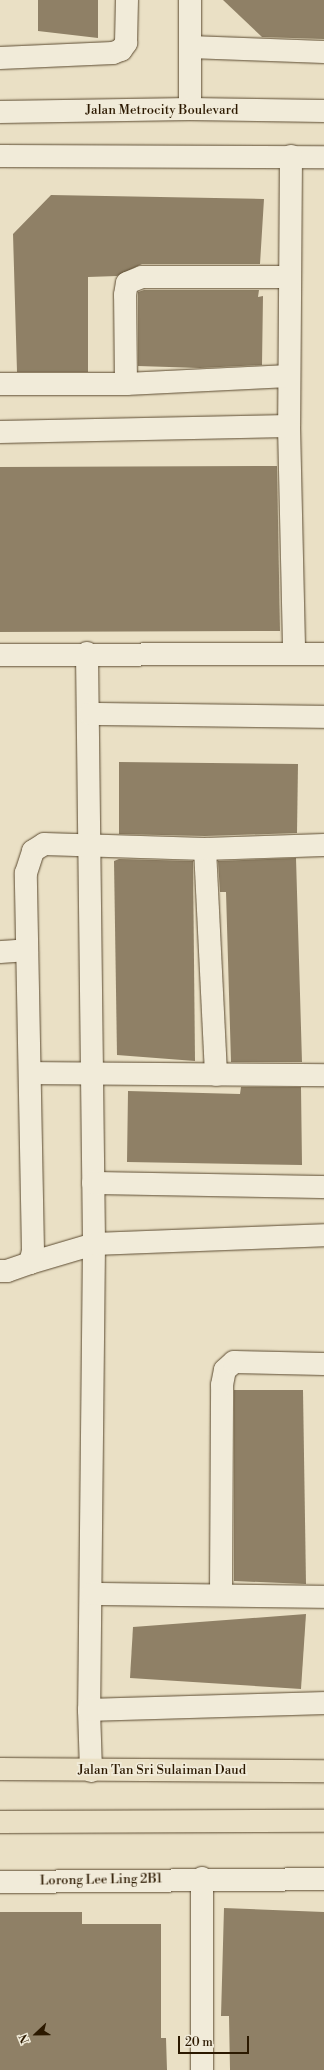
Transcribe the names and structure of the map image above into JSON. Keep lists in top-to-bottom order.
{
  "streets": {
    "main road": ["Jalan Tan Sri Sulaiman Daud"],
    "street": ["Jalan Metrocity Boulevard", "Lorong Lee Ling 2B1"]
  },
  "scale_bar": "20 m",
  "north": "left"
}
